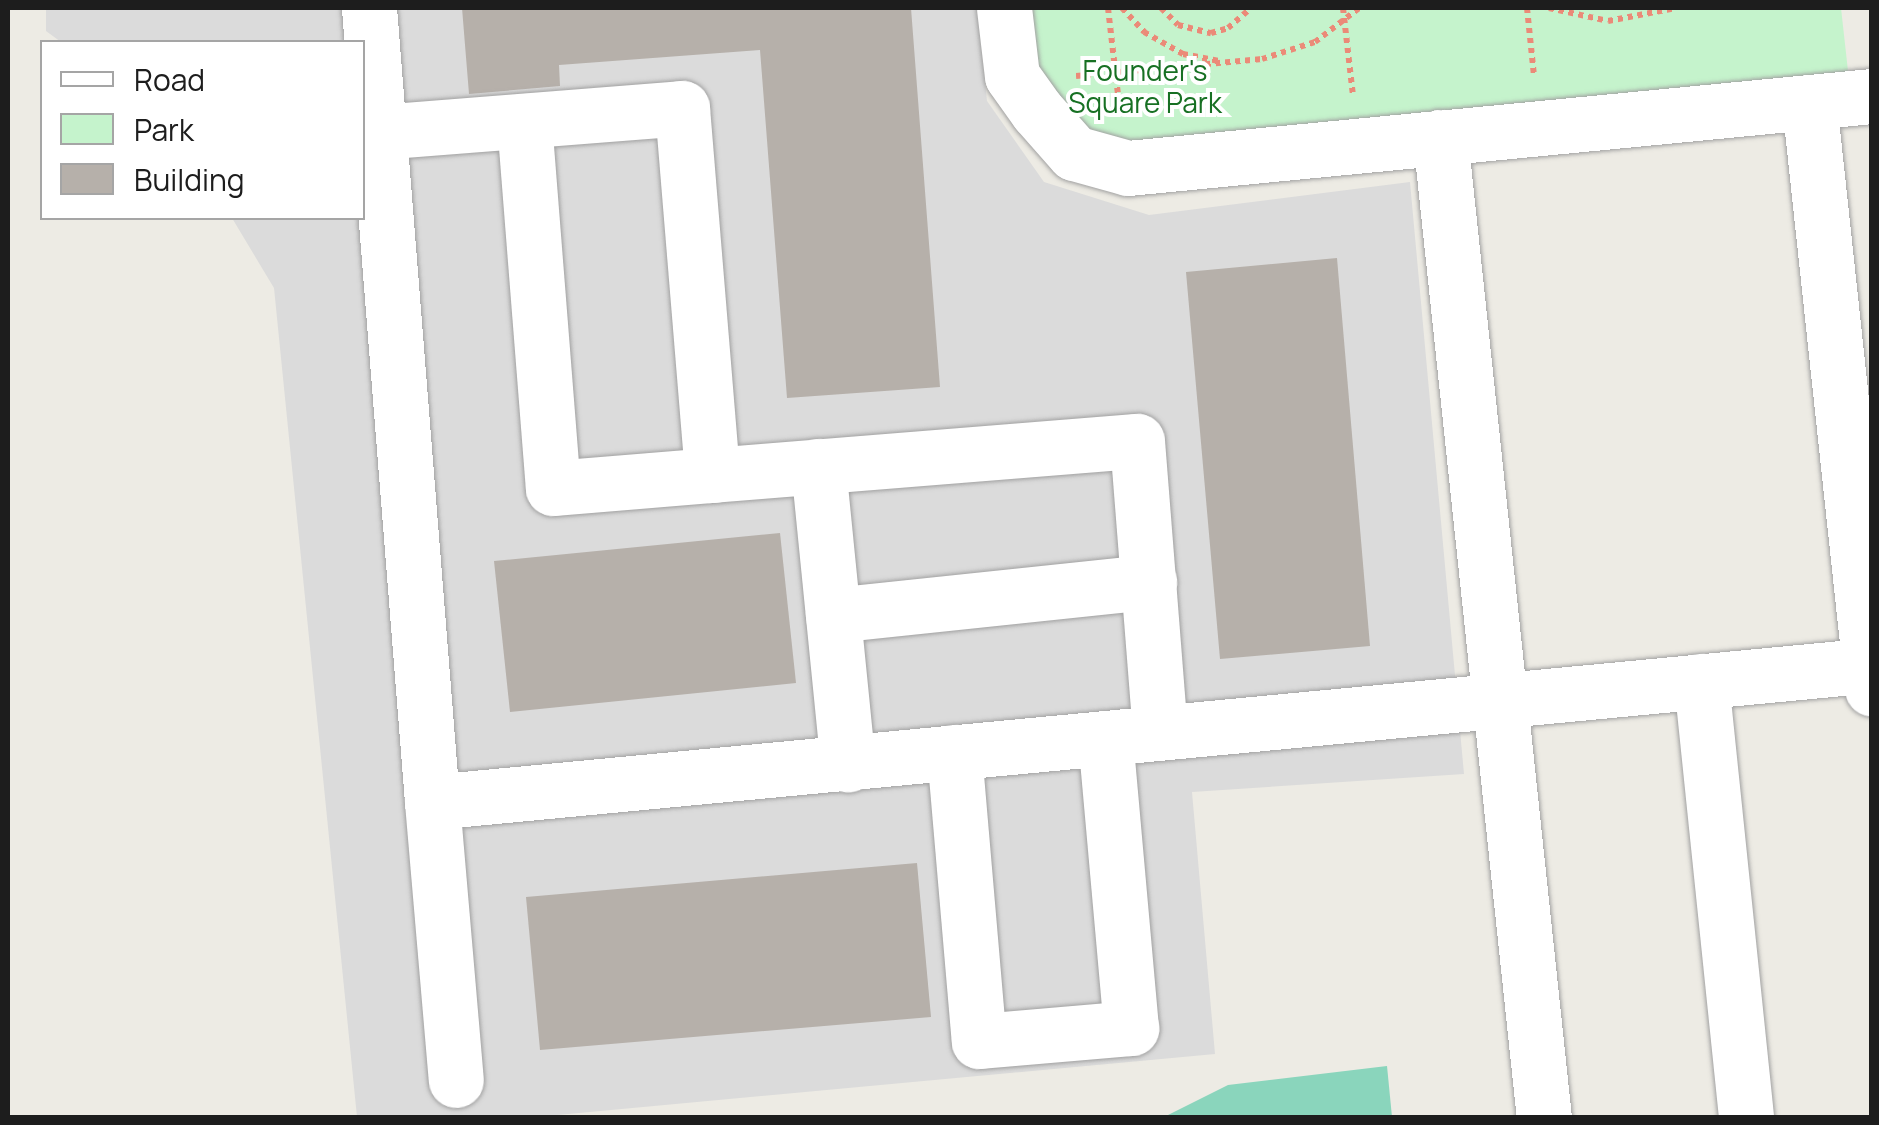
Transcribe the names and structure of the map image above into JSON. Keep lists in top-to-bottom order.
{
  "parks": ["Founder's Square Park"],
  "legend": ["Road", "Park", "Building"]
}
